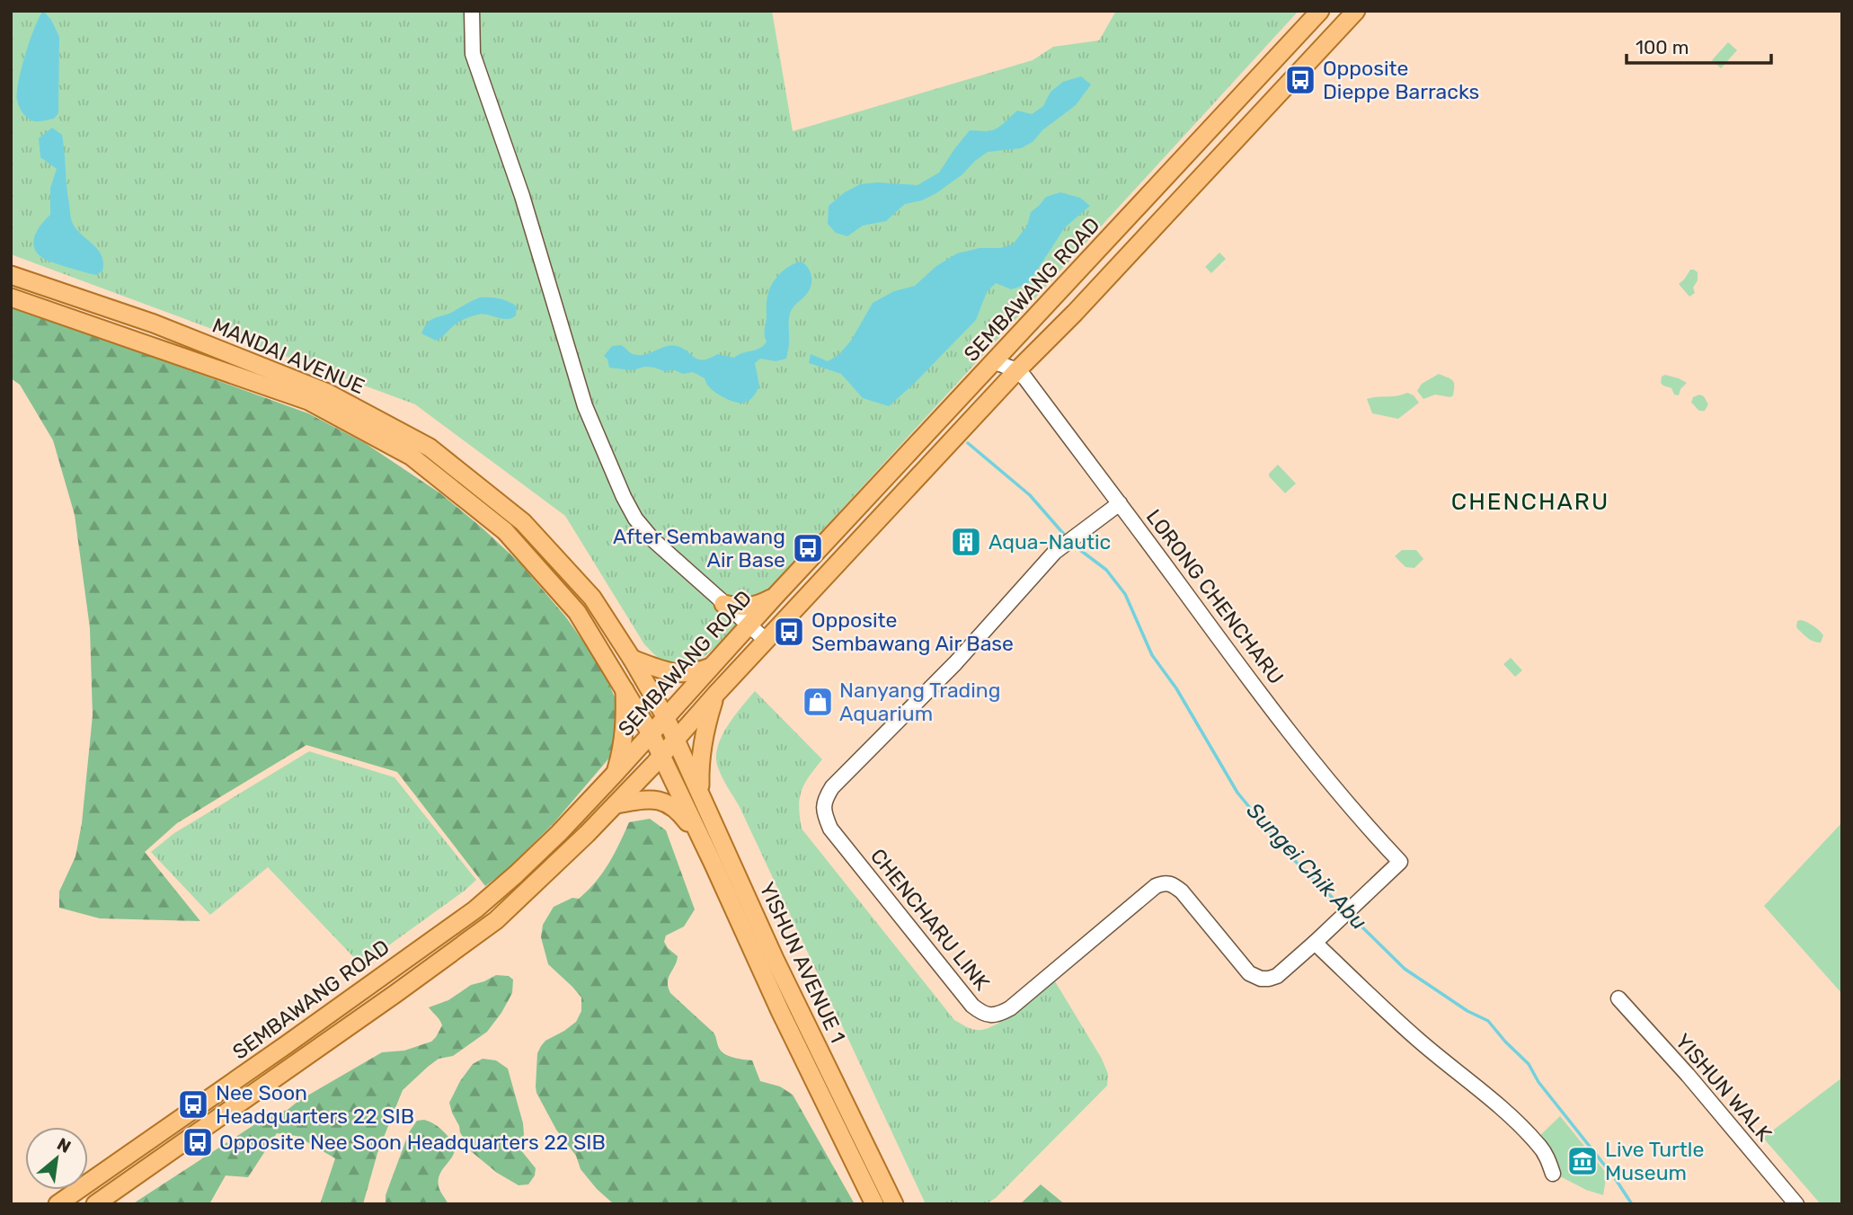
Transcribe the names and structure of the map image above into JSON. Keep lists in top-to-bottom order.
{
  "streets": {
    "main road": ["SEMBAWANG ROAD", "MANDAI AVENUE", "YISHUN AVENUE 1"],
    "street": ["LORONG CHENCHARU", "CHENCHARU LINK", "YISHUN WALK"]
  },
  "crossings": [
    ["SEMBAWANG ROAD", "MANDAI AVENUE"],
    ["SEMBAWANG ROAD", "LORONG CHENCHARU"],
    ["SEMBAWANG ROAD", "YISHUN AVENUE 1"],
    ["MANDAI AVENUE", "YISHUN AVENUE 1"],
    ["LORONG CHENCHARU", "CHENCHARU LINK"]
  ],
  "districts": ["CHENCHARU"],
  "water": ["Sungei Chik Abu"],
  "places": {
    "bus stop": [
      "Opposite Dieppe Barracks",
      "After Sembawang Air Base",
      "Opposite Sembawang Air Base",
      "Nee Soon Headquarters 22 SIB",
      "Opposite Nee Soon Headquarters 22 SIB"
    ],
    "building": ["Aqua-Nautic"],
    "shop": ["Nanyang Trading Aquarium"],
    "museum": ["Live Turtle Museum"]
  },
  "scale_bar": "100 m",
  "north": "top right"
}
